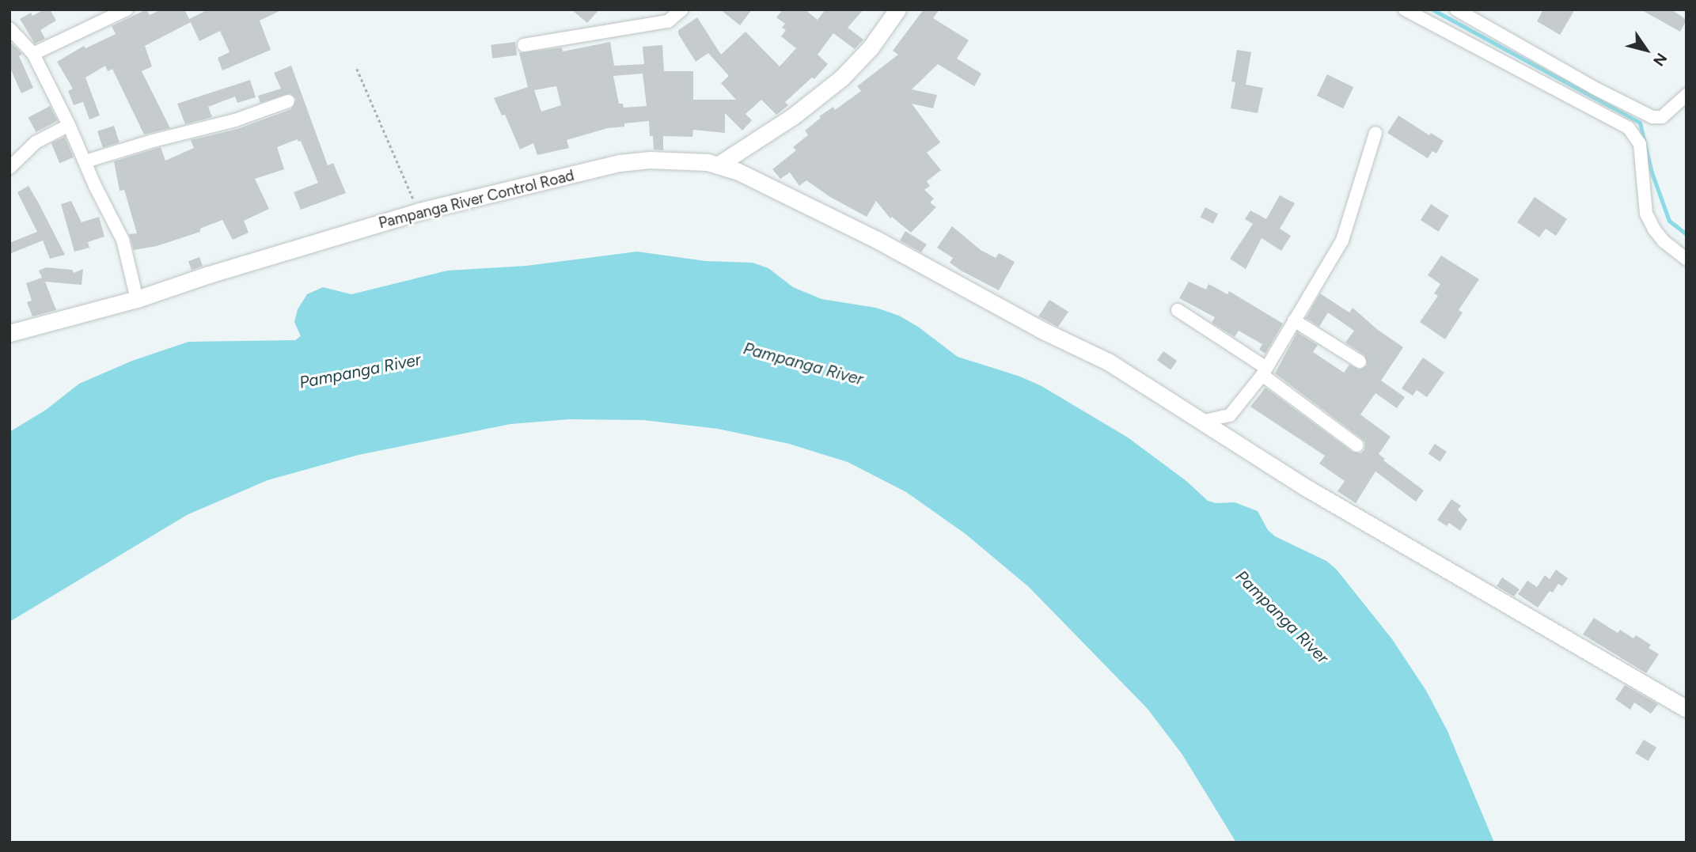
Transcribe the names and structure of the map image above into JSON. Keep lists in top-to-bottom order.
{
  "streets": {
    "main road": ["Pampanga River Control Road"]
  },
  "water": ["Pampanga River"],
  "north": "bottom right"
}
